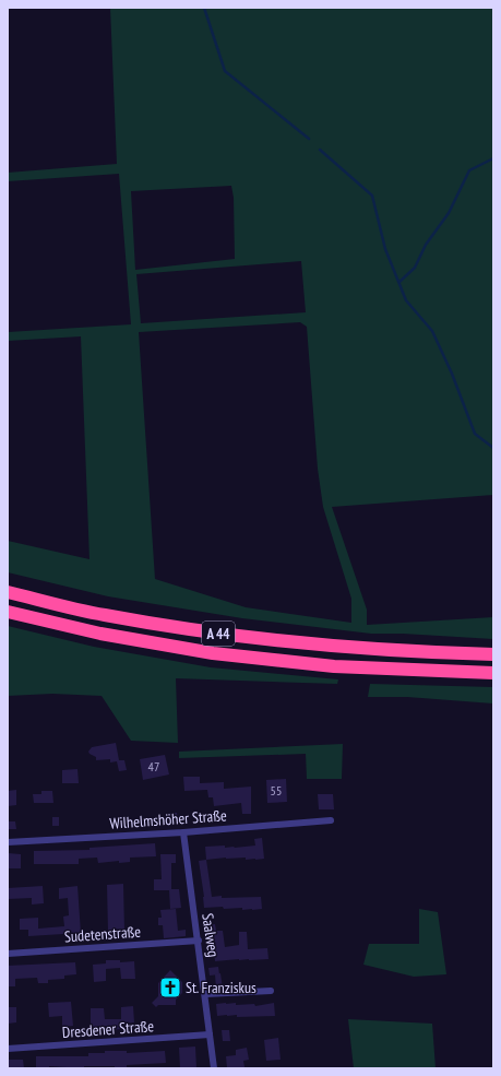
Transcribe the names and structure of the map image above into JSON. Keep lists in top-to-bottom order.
{
  "streets": {
    "highway": ["A 44"],
    "street": [
      "Wilhelmshöher Straße",
      "Sudetenstraße",
      "Saalweg",
      "Dresdener Straße"
    ]
  },
  "crossings": [
    ["Wilhelmshöher Straße", "Saalweg"],
    ["Sudetenstraße", "Saalweg"],
    ["Saalweg", "Dresdener Straße"]
  ],
  "places": {
    "church": ["St. Franziskus"]
  },
  "house_numbers": ["47", "55"]
}
